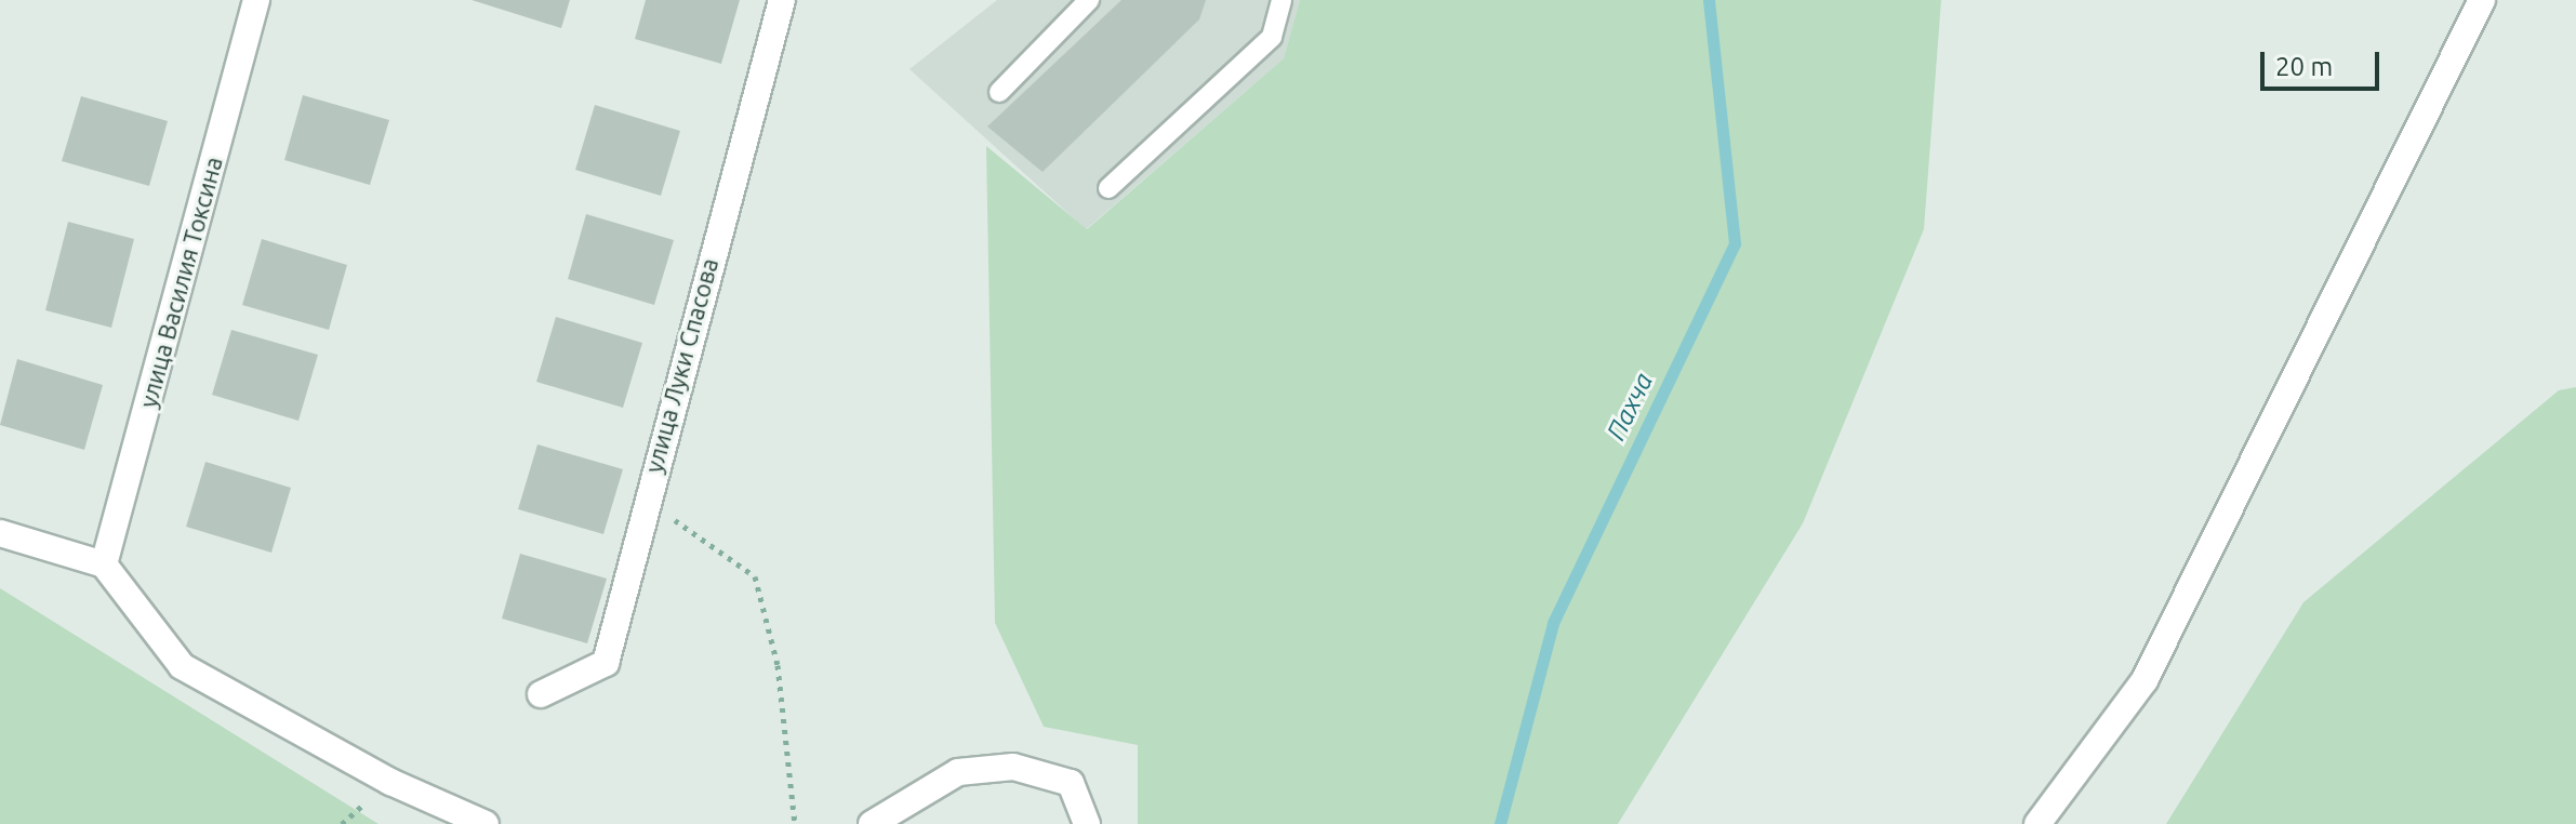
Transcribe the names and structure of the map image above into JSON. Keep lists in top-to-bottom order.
{
  "streets": {
    "street": ["улица Василия Токсина", "улица Луки Спасова"]
  },
  "water": ["Пахча"],
  "scale_bar": "20 m"
}
